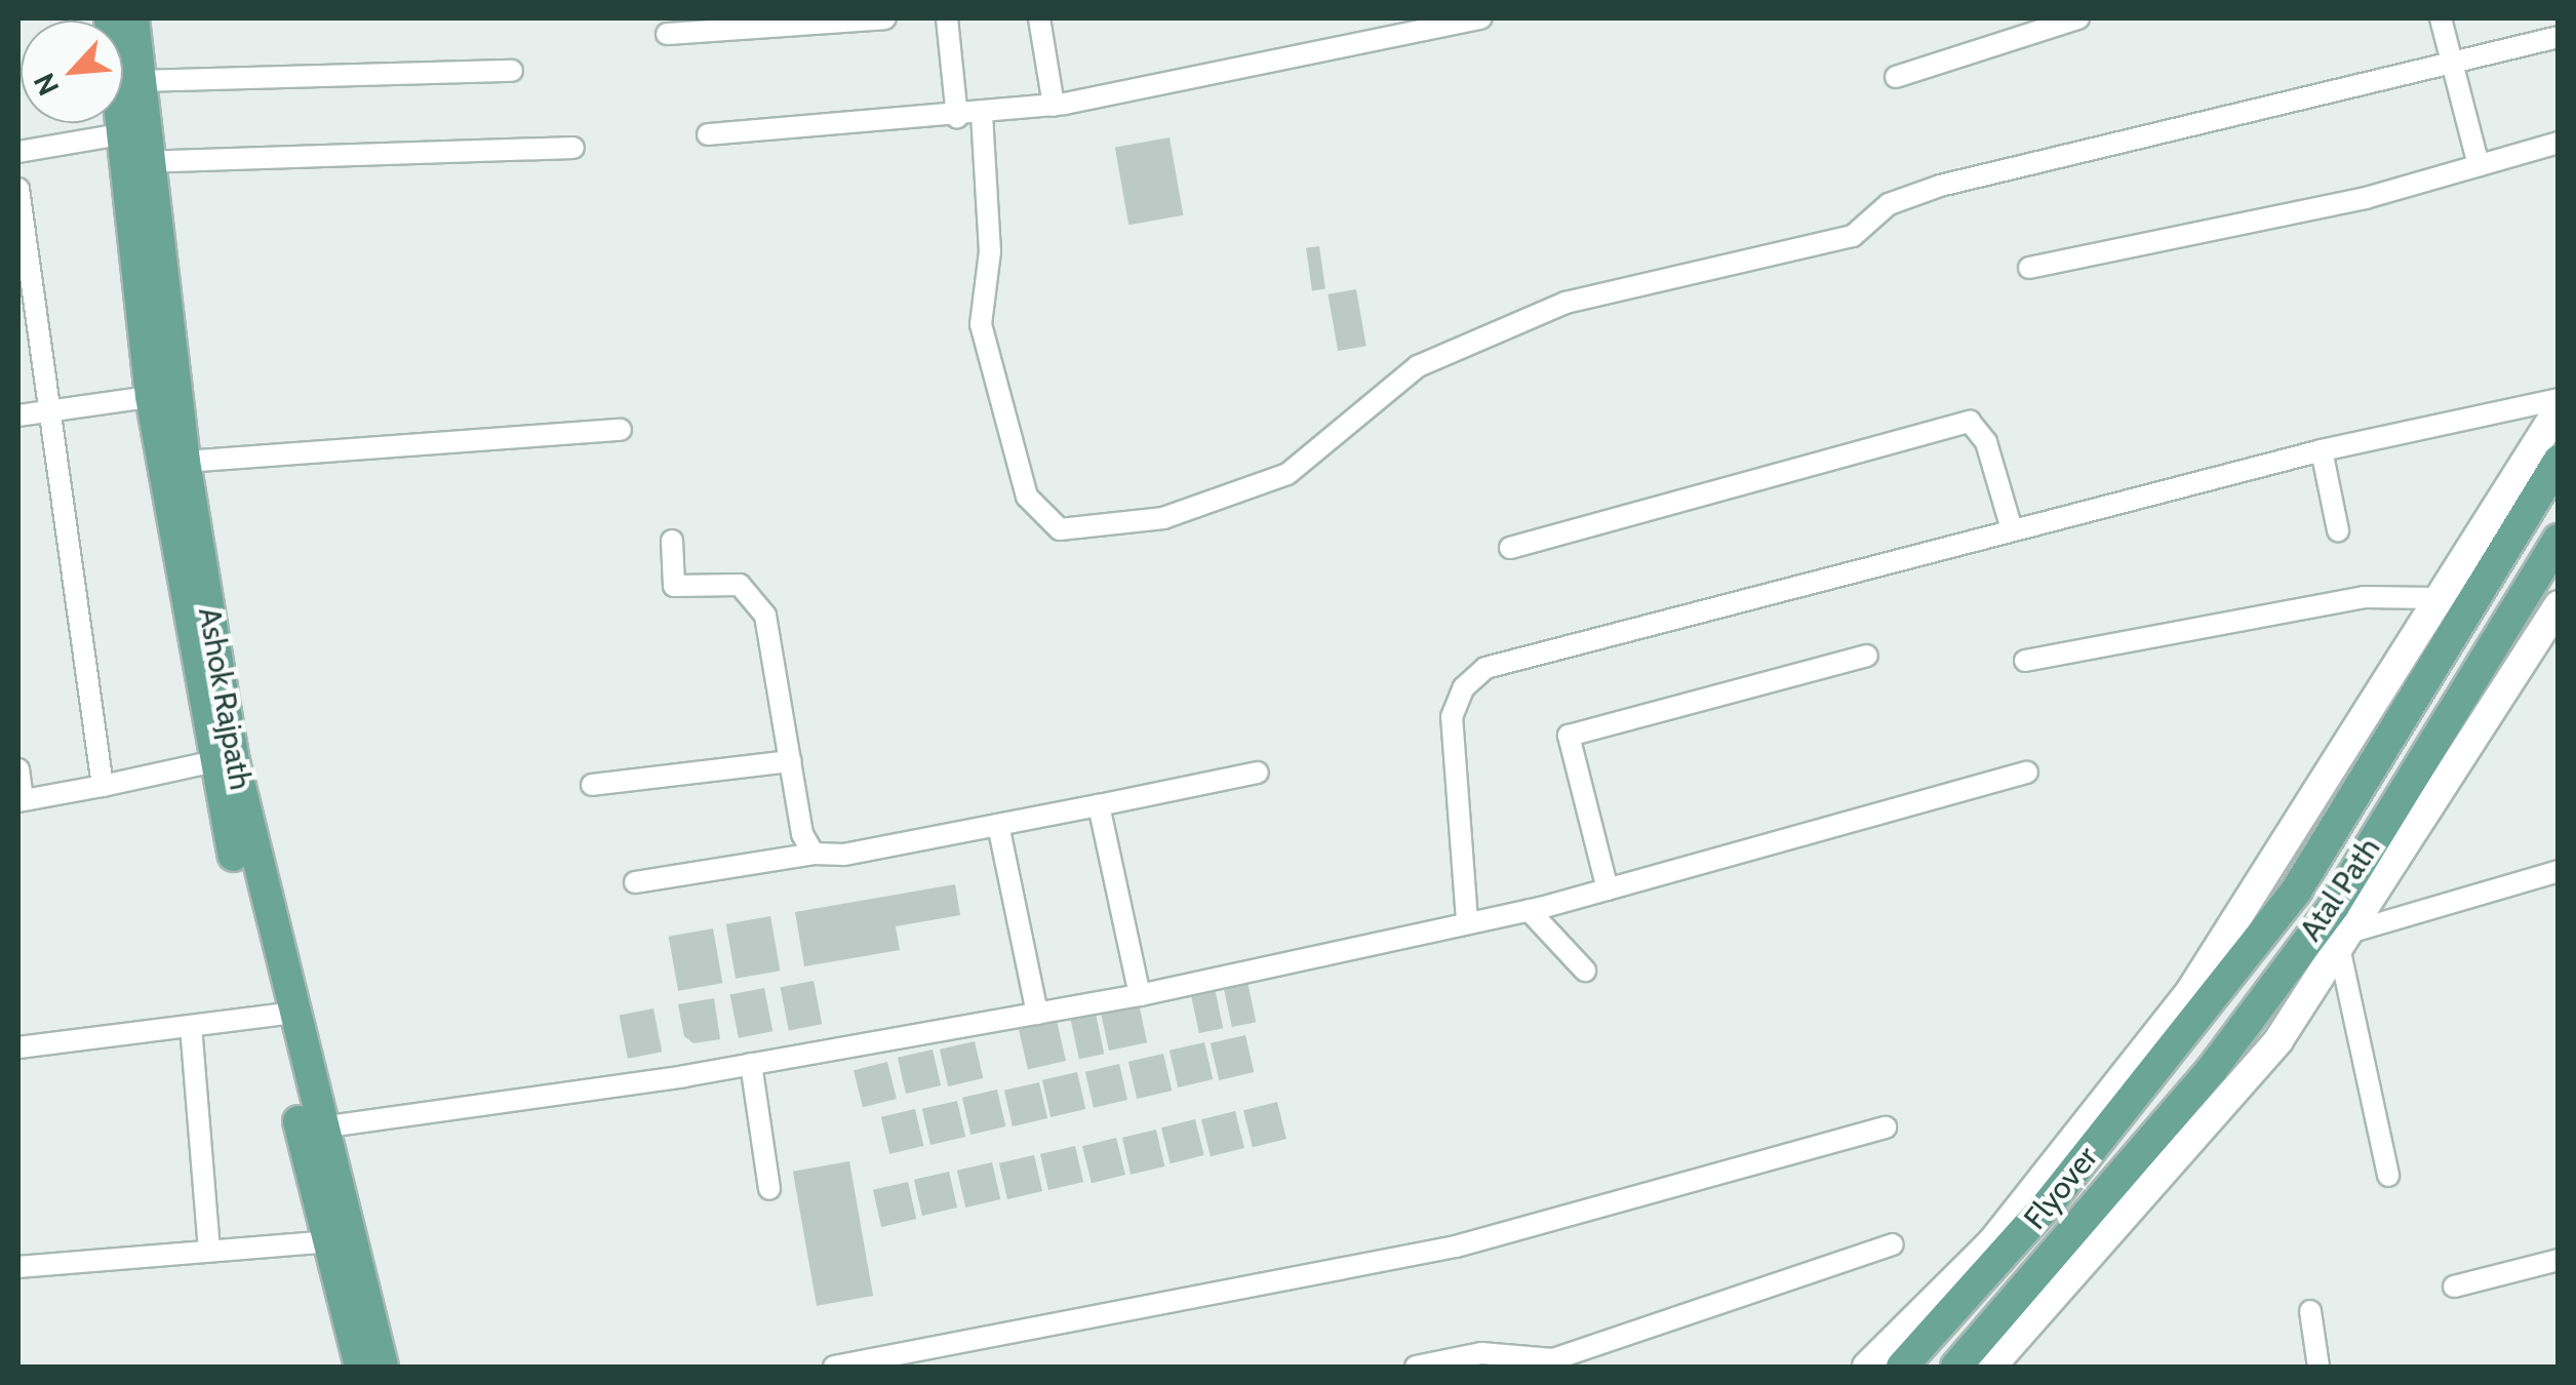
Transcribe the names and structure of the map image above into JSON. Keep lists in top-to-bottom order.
{
  "streets": {
    "main road": ["Ashok Rajpath", "Atal Path", "Flyover"]
  },
  "crossings": [
    ["Atal Path", "Flyover"]
  ],
  "north": "bottom left"
}
